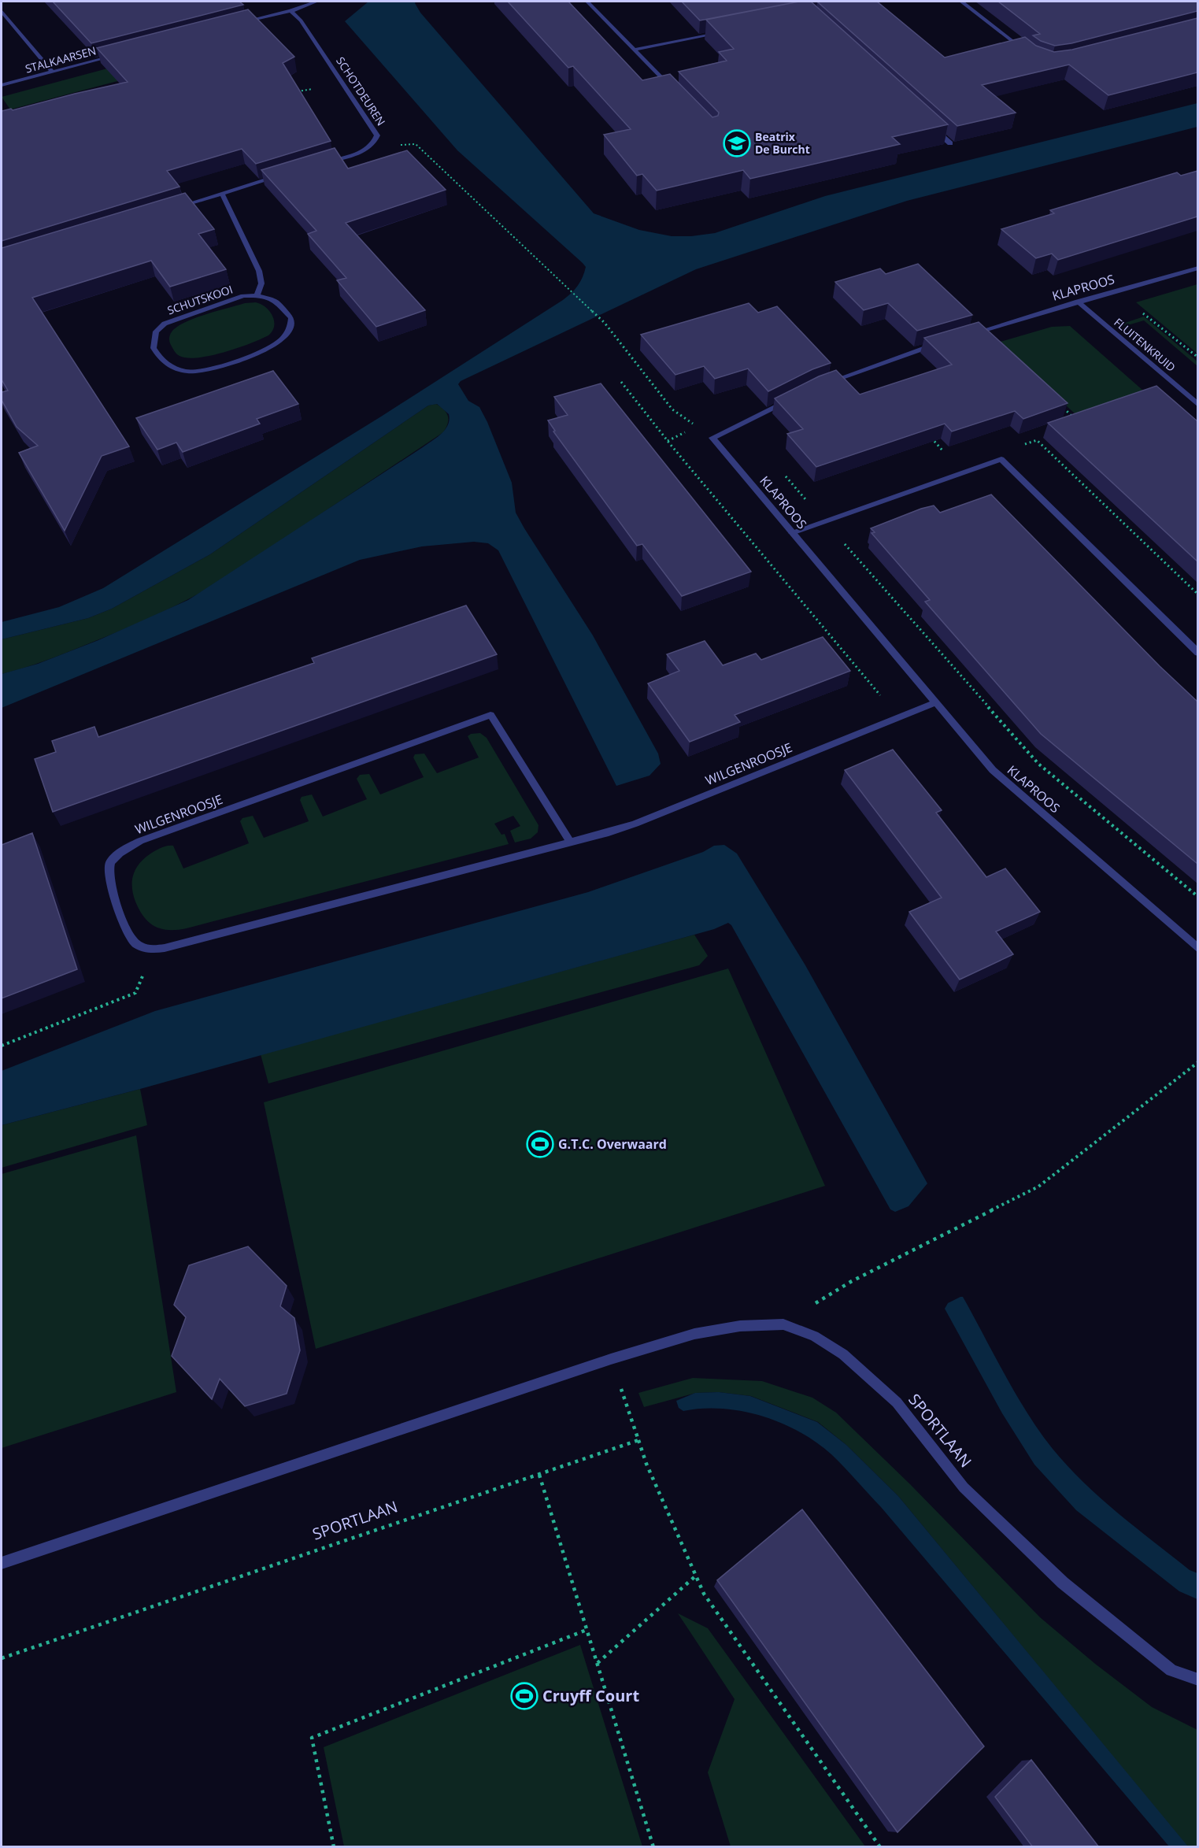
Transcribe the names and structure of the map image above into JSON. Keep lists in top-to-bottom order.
{
  "streets": {
    "street": [
      "STALKAARSEN",
      "SCHOTDEUREN",
      "KLAPROOS",
      "SCHUTSKOOI",
      "FLUITENKRUID",
      "WILGENROOSJE",
      "SPORTLAAN"
    ]
  },
  "crossings": [
    ["KLAPROOS", "FLUITENKRUID"],
    ["KLAPROOS", "WILGENROOSJE"]
  ],
  "places": {
    "school or university": ["Beatrix De Burcht"],
    "sports": ["G.T.C. Overwaard", "Cruyff Court"]
  }
}
